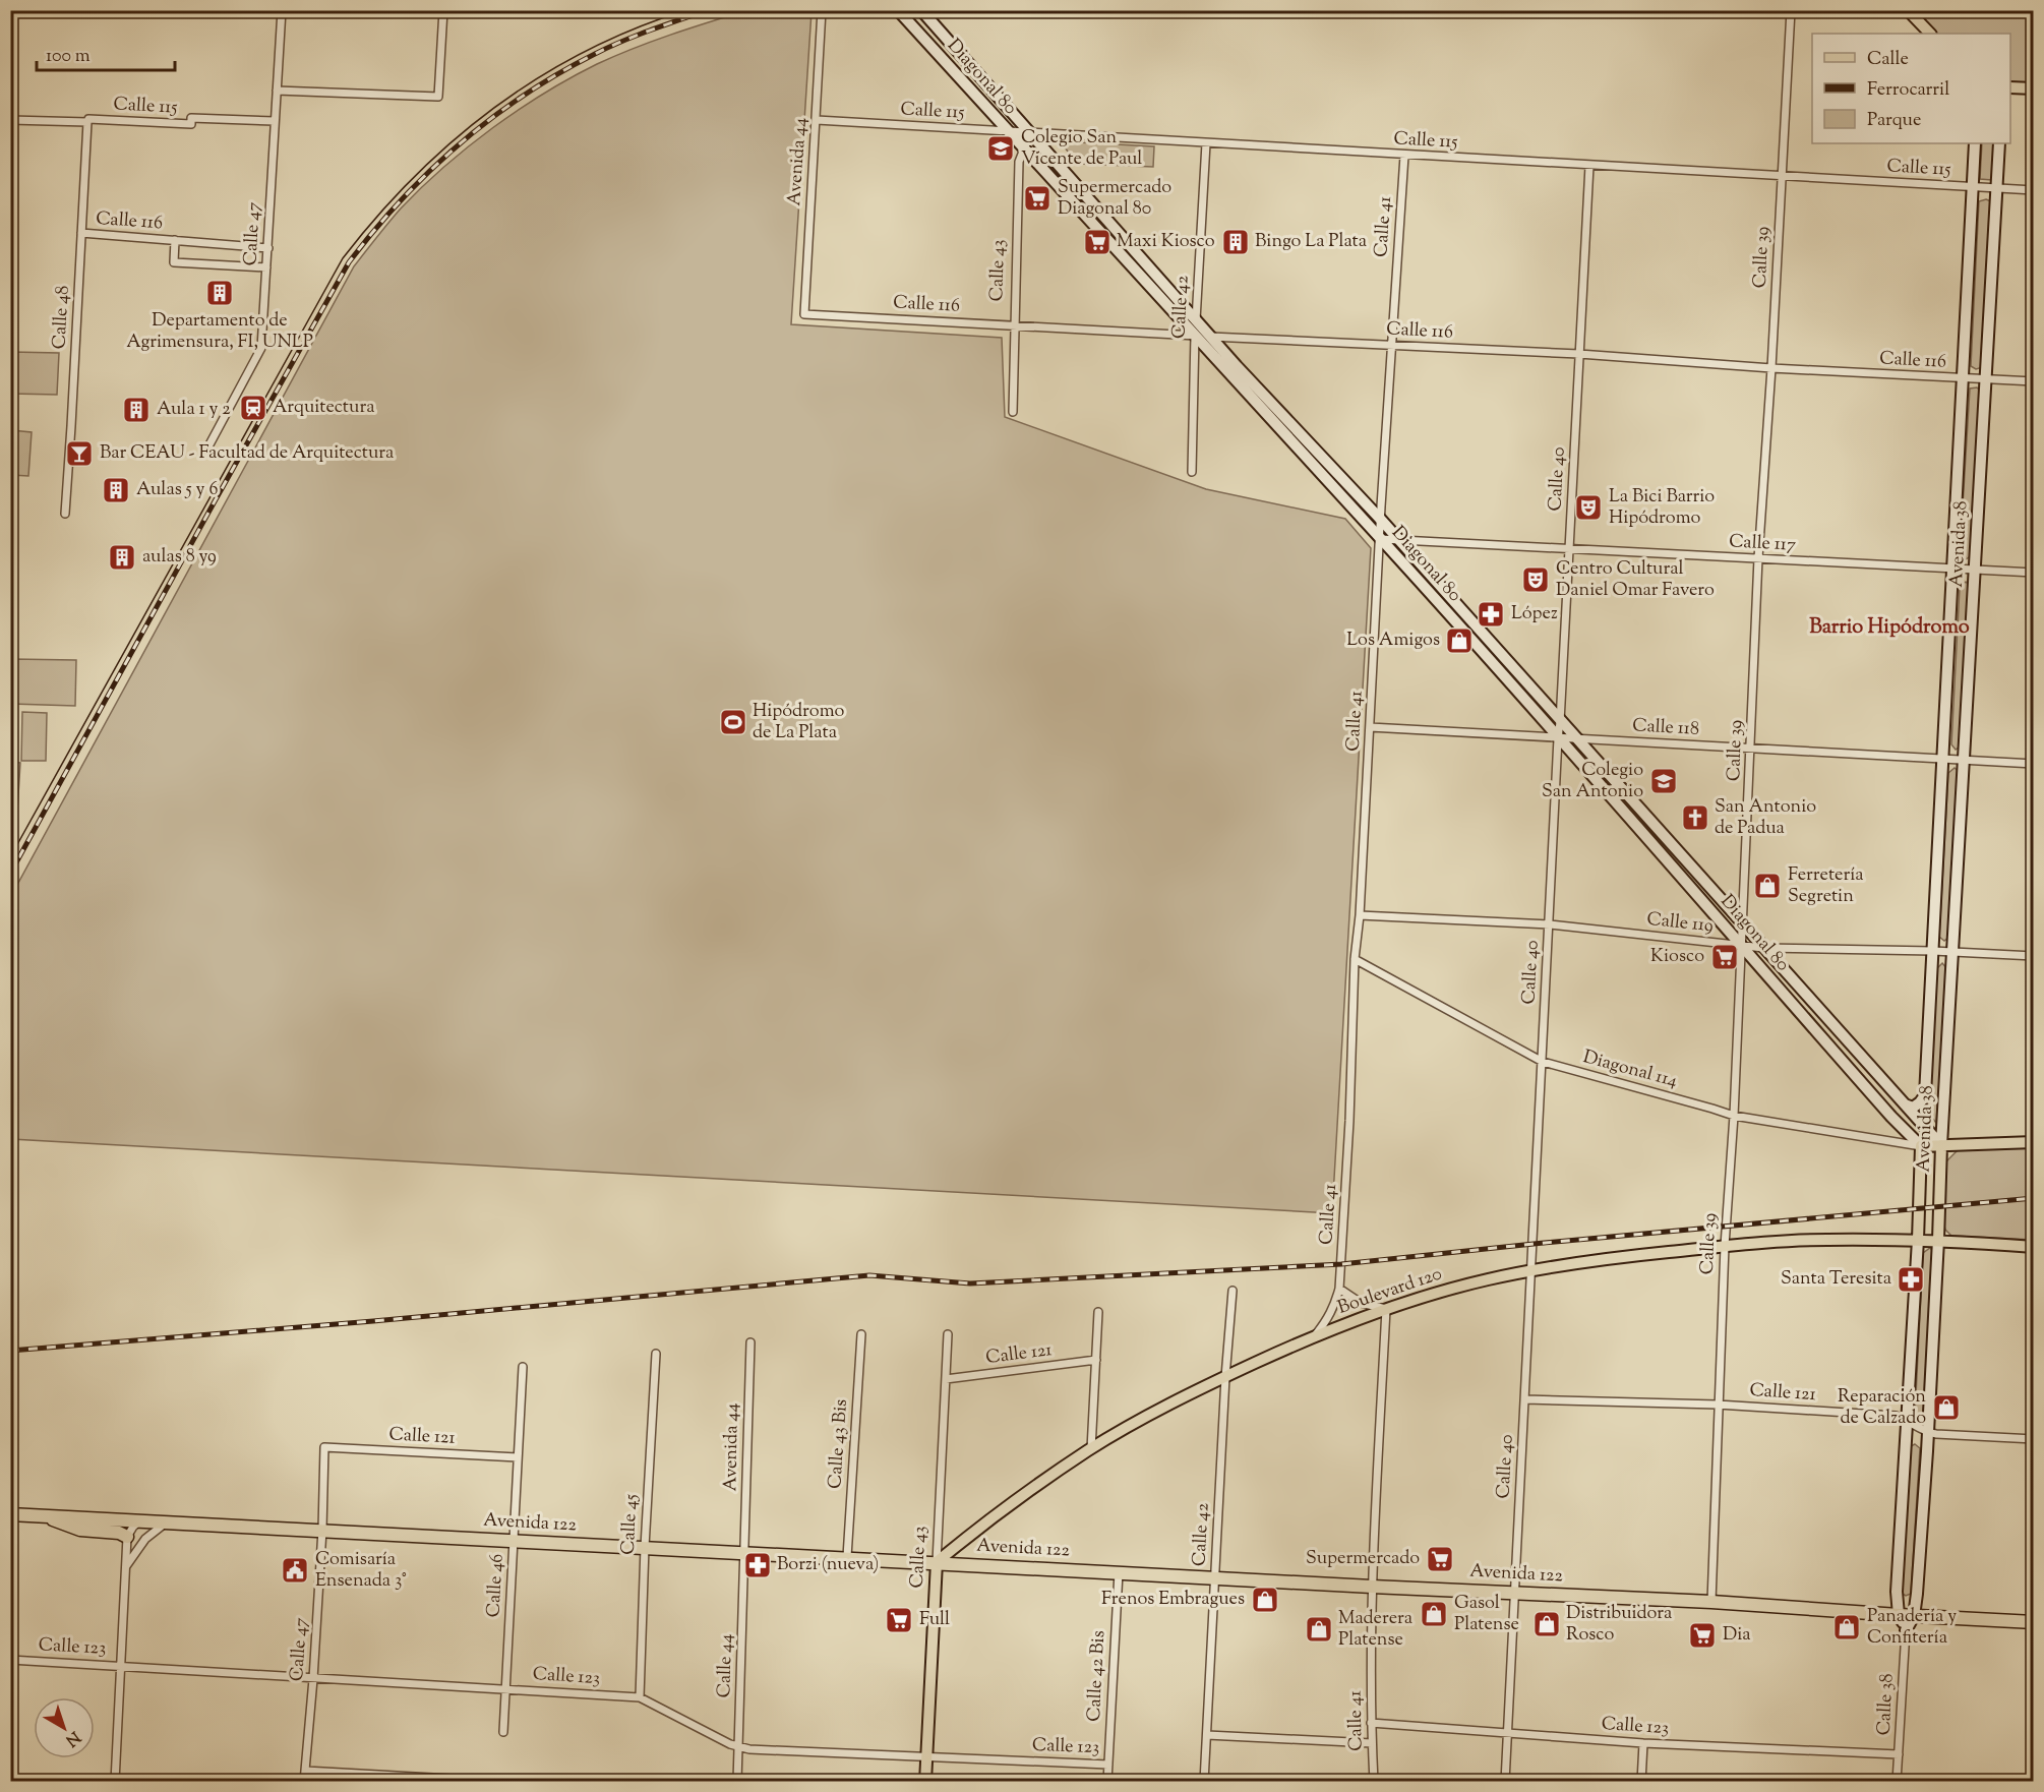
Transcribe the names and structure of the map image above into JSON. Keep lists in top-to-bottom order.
{
  "streets": {
    "highway": ["Avenida 122"],
    "main road": [
      "Diagonal 80",
      "Calle 43",
      "Avenida 38",
      "Boulevard 120"
    ],
    "street": [
      "Calle 115",
      "Avenida 44",
      "Calle 116",
      "Calle 41",
      "Calle 47",
      "Calle 39",
      "Calle 42",
      "Calle 48",
      "Calle 40",
      "Calle 117",
      "Calle 118",
      "Calle 119",
      "Diagonal 114",
      "Calle 121",
      "Calle 43 Bis",
      "Calle 45",
      "Calle 46",
      "Calle 123",
      "Calle 44",
      "Calle 42 Bis",
      "Calle 38"
    ]
  },
  "crossings": [
    ["Diagonal 80", "Calle 115"],
    ["Diagonal 80", "Calle 116"],
    ["Diagonal 80", "Calle 41"],
    ["Diagonal 80", "Calle 39"],
    ["Diagonal 80", "Calle 43"],
    ["Diagonal 80", "Calle 42"],
    ["Diagonal 80", "Calle 40"],
    ["Diagonal 80", "Calle 117"],
    ["Diagonal 80", "Avenida 38"],
    ["Diagonal 80", "Calle 118"],
    ["Diagonal 80", "Calle 119"],
    ["Diagonal 80", "Diagonal 114"],
    ["Calle 115", "Avenida 44"],
    ["Calle 115", "Calle 41"],
    ["Calle 115", "Calle 47"],
    ["Calle 115", "Calle 39"],
    ["Calle 115", "Calle 43"],
    ["Calle 115", "Calle 42"],
    ["Calle 115", "Calle 48"],
    ["Calle 115", "Calle 40"],
    ["Calle 115", "Avenida 38"],
    ["Avenida 44", "Calle 116"],
    ["Avenida 44", "Avenida 122"],
    ["Avenida 44", "Calle 44"],
    ["Calle 116", "Calle 41"],
    ["Calle 116", "Calle 47"],
    ["Calle 116", "Calle 39"],
    ["Calle 116", "Calle 43"],
    ["Calle 116", "Calle 42"],
    ["Calle 116", "Calle 48"],
    ["Calle 116", "Calle 40"],
    ["Calle 116", "Avenida 38"],
    ["Calle 41", "Calle 117"],
    ["Calle 41", "Calle 118"],
    ["Calle 41", "Calle 119"],
    ["Calle 41", "Diagonal 114"],
    ["Calle 41", "Boulevard 120"],
    ["Calle 41", "Avenida 122"],
    ["Calle 41", "Calle 123"],
    ["Calle 47", "Calle 121"],
    ["Calle 47", "Avenida 122"],
    ["Calle 47", "Calle 123"],
    ["Calle 39", "Calle 117"],
    ["Calle 39", "Calle 118"],
    ["Calle 39", "Calle 119"],
    ["Calle 39", "Diagonal 114"],
    ["Calle 39", "Boulevard 120"],
    ["Calle 39", "Calle 121"],
    ["Calle 39", "Avenida 122"],
    ["Calle 43", "Boulevard 120"],
    ["Calle 43", "Calle 121"],
    ["Calle 43", "Avenida 122"],
    ["Calle 43", "Calle 123"],
    ["Calle 42", "Boulevard 120"],
    ["Calle 42", "Avenida 122"],
    ["Calle 40", "Calle 117"],
    ["Calle 40", "Calle 118"],
    ["Calle 40", "Calle 119"],
    ["Calle 40", "Diagonal 114"],
    ["Calle 40", "Boulevard 120"],
    ["Calle 40", "Calle 121"],
    ["Calle 40", "Avenida 122"],
    ["Calle 40", "Calle 123"],
    ["Calle 117", "Avenida 38"],
    ["Avenida 38", "Calle 118"],
    ["Avenida 38", "Calle 119"],
    ["Avenida 38", "Diagonal 114"],
    ["Avenida 38", "Boulevard 120"],
    ["Avenida 38", "Calle 121"],
    ["Avenida 38", "Avenida 122"],
    ["Avenida 38", "Calle 38"],
    ["Boulevard 120", "Avenida 122"],
    ["Calle 121", "Calle 46"],
    ["Calle 43 Bis", "Avenida 122"],
    ["Avenida 122", "Calle 45"],
    ["Avenida 122", "Calle 46"],
    ["Avenida 122", "Calle 44"],
    ["Avenida 122", "Calle 42 Bis"],
    ["Calle 45", "Calle 123"],
    ["Calle 46", "Calle 123"],
    ["Calle 123", "Calle 44"],
    ["Calle 123", "Calle 42 Bis"],
    ["Calle 123", "Calle 38"]
  ],
  "districts": ["Barrio Hipódromo"],
  "places": {
    "school or university": ["Colegio San Vicente de Paul", "Colegio San Antonio"],
    "supermarket": [
      "Supermercado Diagonal 80",
      "Maxi Kiosco",
      "Kiosco",
      "Supermercado",
      "Full",
      "Dia"
    ],
    "building": [
      "Bingo La Plata",
      "Departamento de Agrimensura, FI, UNLP",
      "Aula 1 y 2",
      "Aulas 5 y 6",
      "aulas 8 y9"
    ],
    "station": ["Arquitectura"],
    "bar": ["Bar CEAU - Facultad de Arquitectura"],
    "theatre": ["La Bici Barrio Hipódromo", "Centro Cultural Daniel Omar Favero"],
    "pharmacy": ["López", "Santa Teresita", "Borzi (nueva)"],
    "shop": [
      "Los Amigos",
      "Ferretería Segretin",
      "Reparación de Calzado",
      "Frenos Embragues",
      "Gasol Platense",
      "Distribuidora Rosco",
      "Panadería y Confitería",
      "Maderera Platense"
    ],
    "sports": ["Hipódromo de La Plata"],
    "church": ["San Antonio de Padua"],
    "public building": ["Comisaría Ensenada 3°"]
  },
  "legend": ["Calle", "Ferrocarril", "Parque"],
  "scale_bar": "100 m",
  "north": "bottom right"
}
